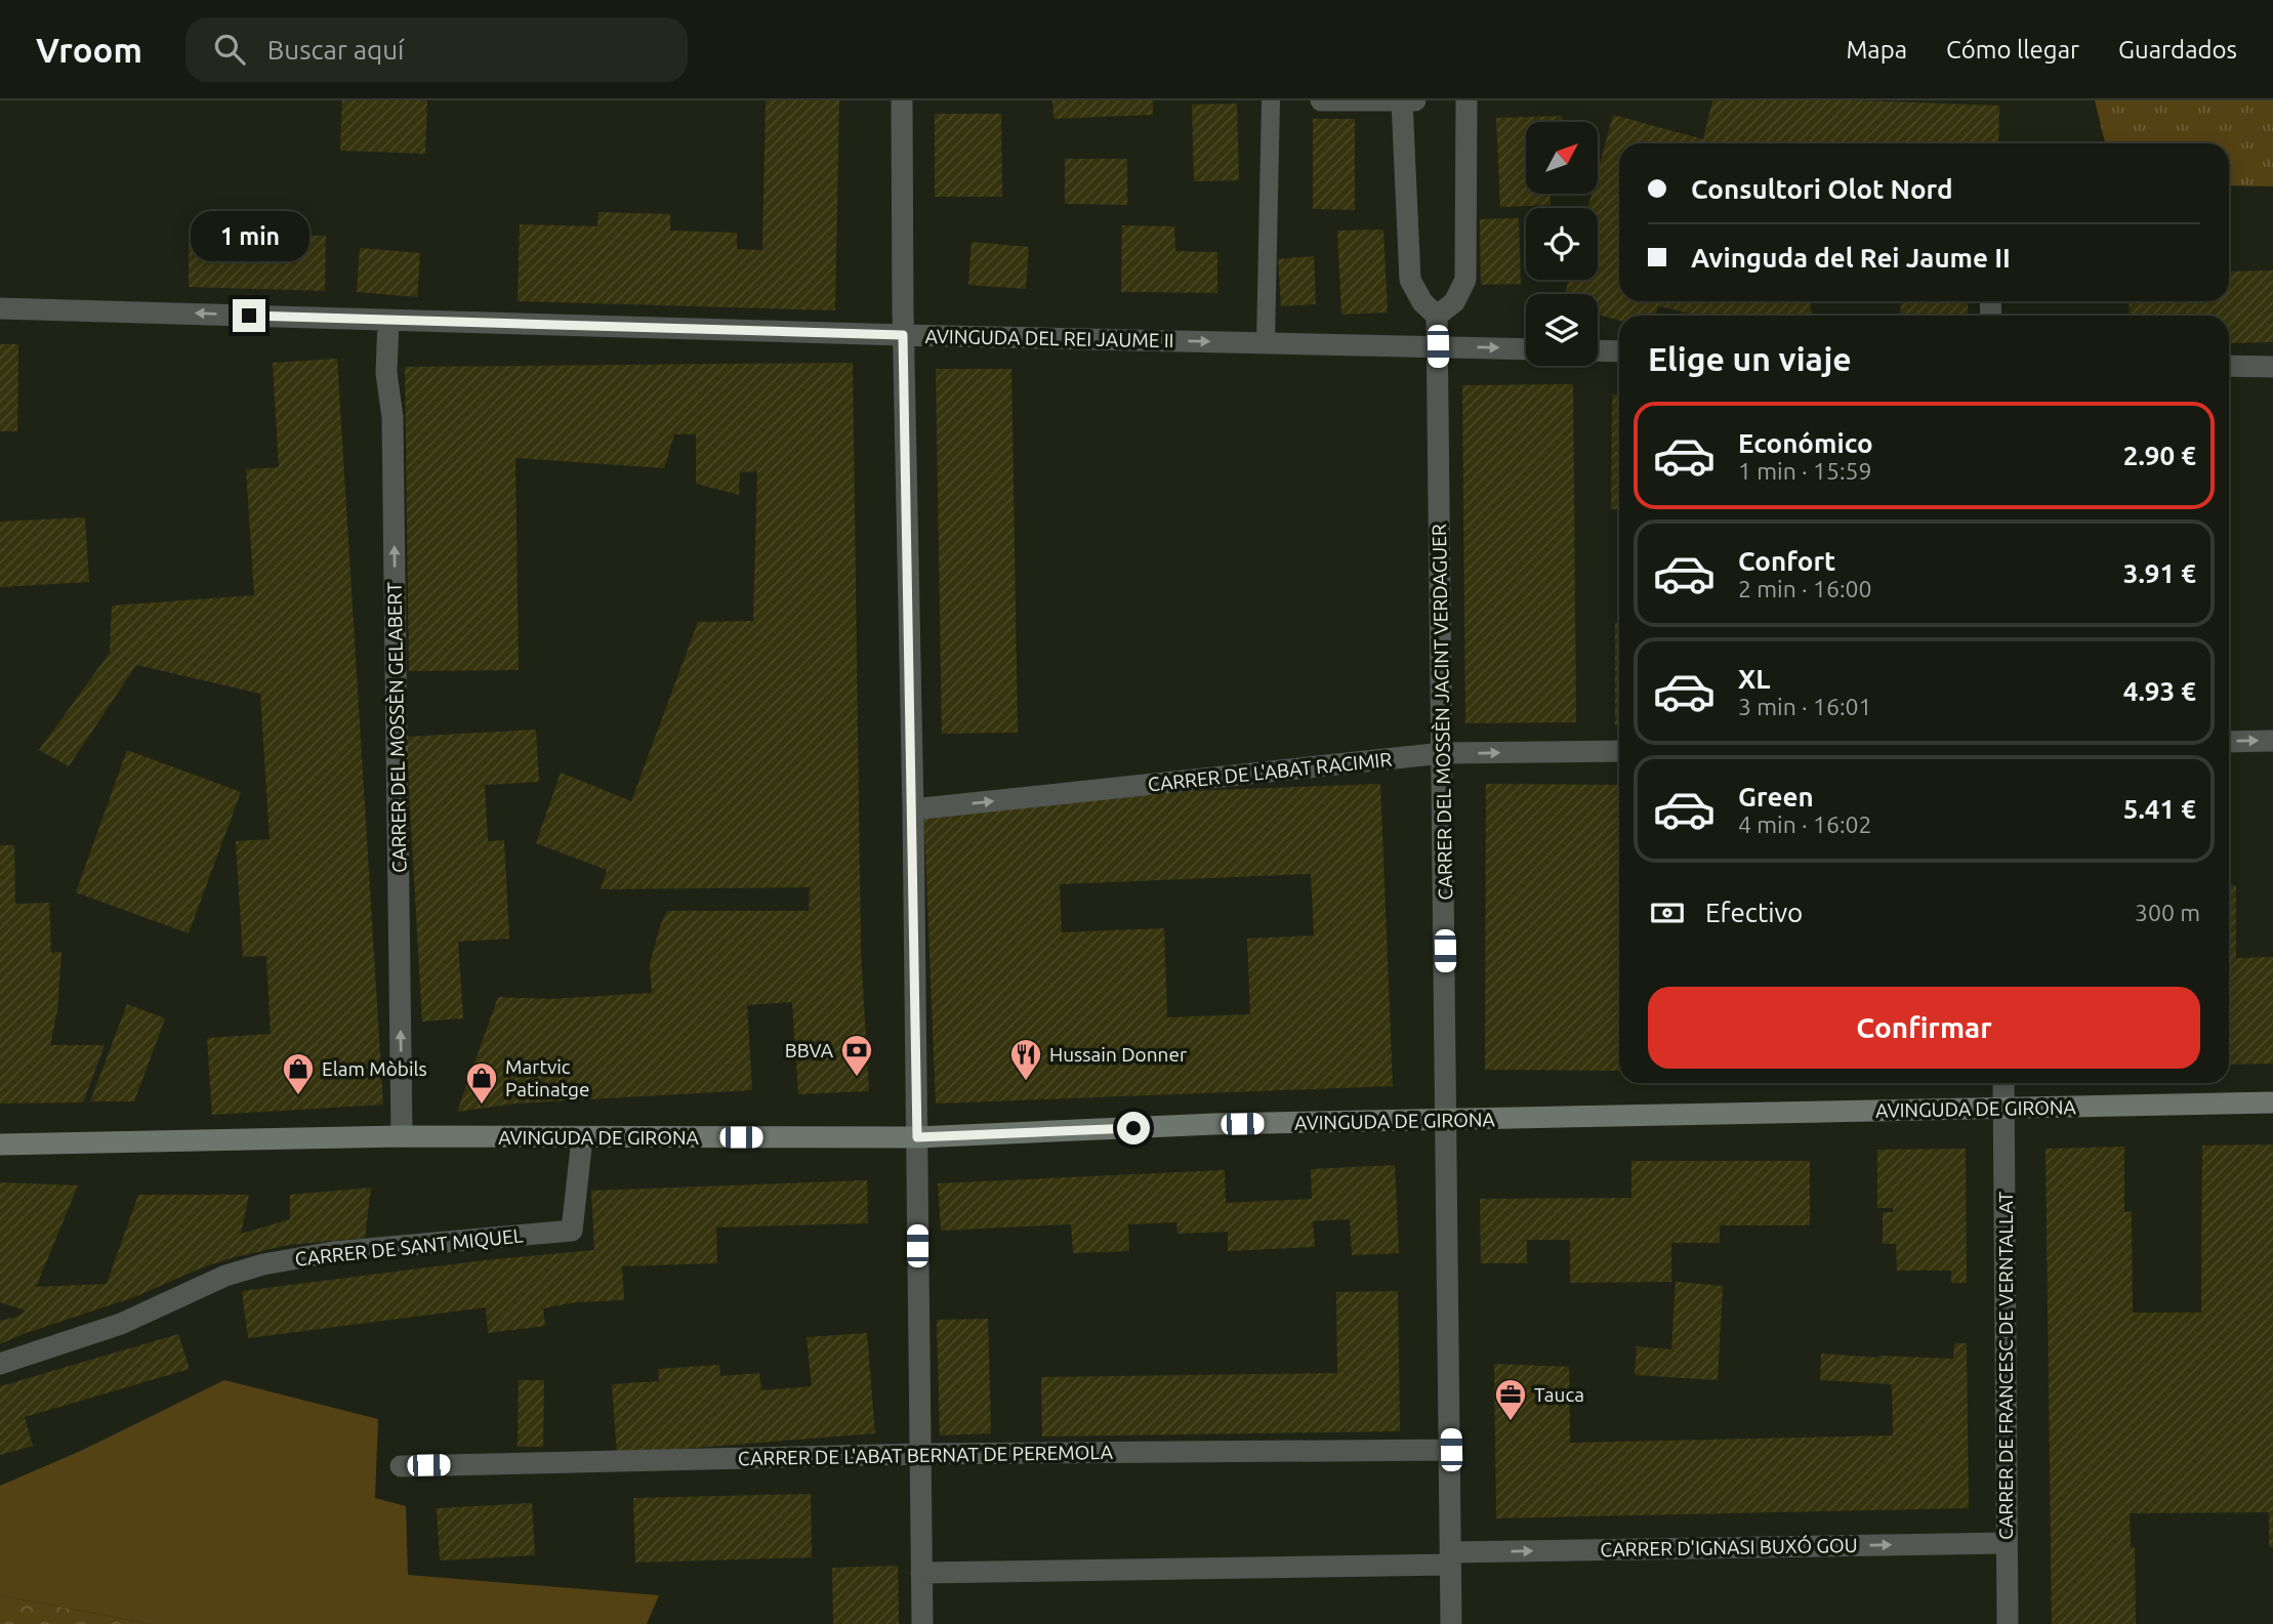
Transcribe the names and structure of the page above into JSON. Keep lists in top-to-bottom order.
{
  "streets": {
    "main road": ["AVINGUDA DE GIRONA"],
    "street": [
      "AVINGUDA DEL REI JAUME II",
      "CARRER DEL MOSSÈN JACINT VERDAGUER",
      "CARRER DEL MOSSÈN GELABERT",
      "CARRER DE L'ABAT RACIMIR",
      "CARRER DE SANT MIQUEL",
      "CARRER DE FRANCESC DE VERNTALLAT",
      "CARRER DE L'ABAT BERNAT DE PEREMOLA",
      "CARRER D'IGNASI BUXÓ GOU"
    ]
  },
  "crossings": [
    ["AVINGUDA DEL REI JAUME II", "CARRER DEL MOSSÈN JACINT VERDAGUER"],
    ["AVINGUDA DEL REI JAUME II", "CARRER DEL MOSSÈN GELABERT"],
    ["CARRER DEL MOSSÈN JACINT VERDAGUER", "CARRER DE L'ABAT RACIMIR"],
    ["CARRER DEL MOSSÈN JACINT VERDAGUER", "AVINGUDA DE GIRONA"],
    ["CARRER DEL MOSSÈN JACINT VERDAGUER", "CARRER DE L'ABAT BERNAT DE PEREMOLA"],
    ["CARRER DEL MOSSÈN JACINT VERDAGUER", "CARRER D'IGNASI BUXÓ GOU"],
    ["CARRER DEL MOSSÈN GELABERT", "AVINGUDA DE GIRONA"],
    ["AVINGUDA DE GIRONA", "CARRER DE SANT MIQUEL"],
    ["AVINGUDA DE GIRONA", "CARRER DE FRANCESC DE VERNTALLAT"],
    ["CARRER DE FRANCESC DE VERNTALLAT", "CARRER D'IGNASI BUXÓ GOU"]
  ],
  "one_way": ["CARRER DEL MOSSÈN GELABERT", "CARRER DE L'ABAT RACIMIR", "CARRER D'IGNASI BUXÓ GOU"],
  "places": {
    "bank": ["BBVA"],
    "restaurant": ["Hussain Donner"],
    "shop": ["Elam Mòbils", "Martvic Patinatge"],
    "office": ["Tauca"]
  },
  "north": "top right",
  "page": {
    "header": "Vroom",
    "search": "Buscar aquí",
    "nav": ["Mapa", "Cómo llegar", "Guardados"],
    "banner": ["Consultori Olot Nord", "Avinguda del Rei Jaume II"],
    "bubble": "1 min",
    "heading": "Elige un viaje",
    "list": [
      {
        "name": "Económico",
        "note": "1 min · 15:59",
        "value": "2.90 €"
      },
      {
        "name": "Confort",
        "note": "2 min · 16:00",
        "value": "3.91 €"
      },
      {
        "name": "XL",
        "note": "3 min · 16:01",
        "value": "4.93 €"
      },
      {
        "name": "Green",
        "note": "4 min · 16:02",
        "value": "5.41 €"
      }
    ],
    "pay": ["Efectivo", "300 m"],
    "buttons": "Confirmar"
  }
}
